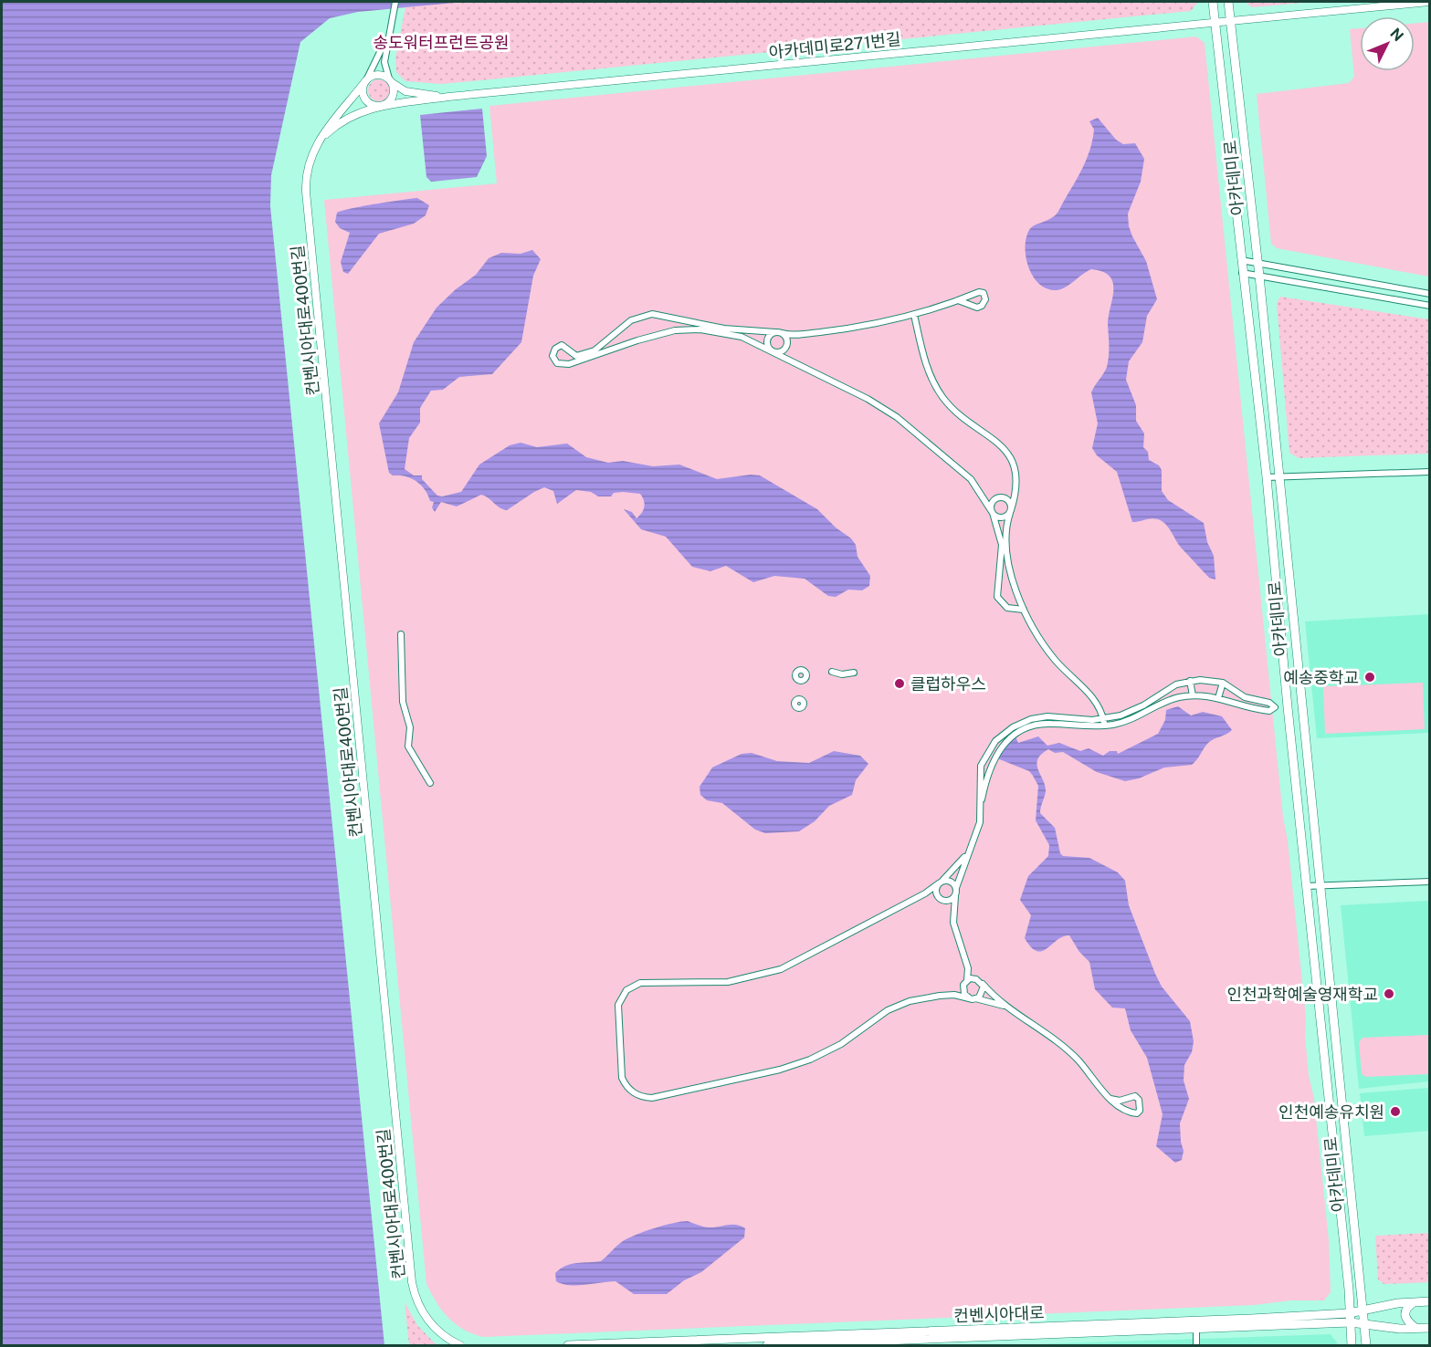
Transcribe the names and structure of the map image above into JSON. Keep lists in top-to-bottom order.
{
  "streets": {
    "main road": ["아카데미로", "컨벤시아대로"],
    "street": ["아카데미로271번길", "컨벤시아대로400번길"]
  },
  "crossings": [
    ["아카데미로271번길", "아카데미로"],
    ["아카데미로", "컨벤시아대로"]
  ],
  "parks": ["송도워터프런트공원"],
  "places": [
    "예송중학교",
    "클럽하우스",
    "인천과학예술영재학교",
    "인천예송유치원"
  ],
  "north": "top right"
}
